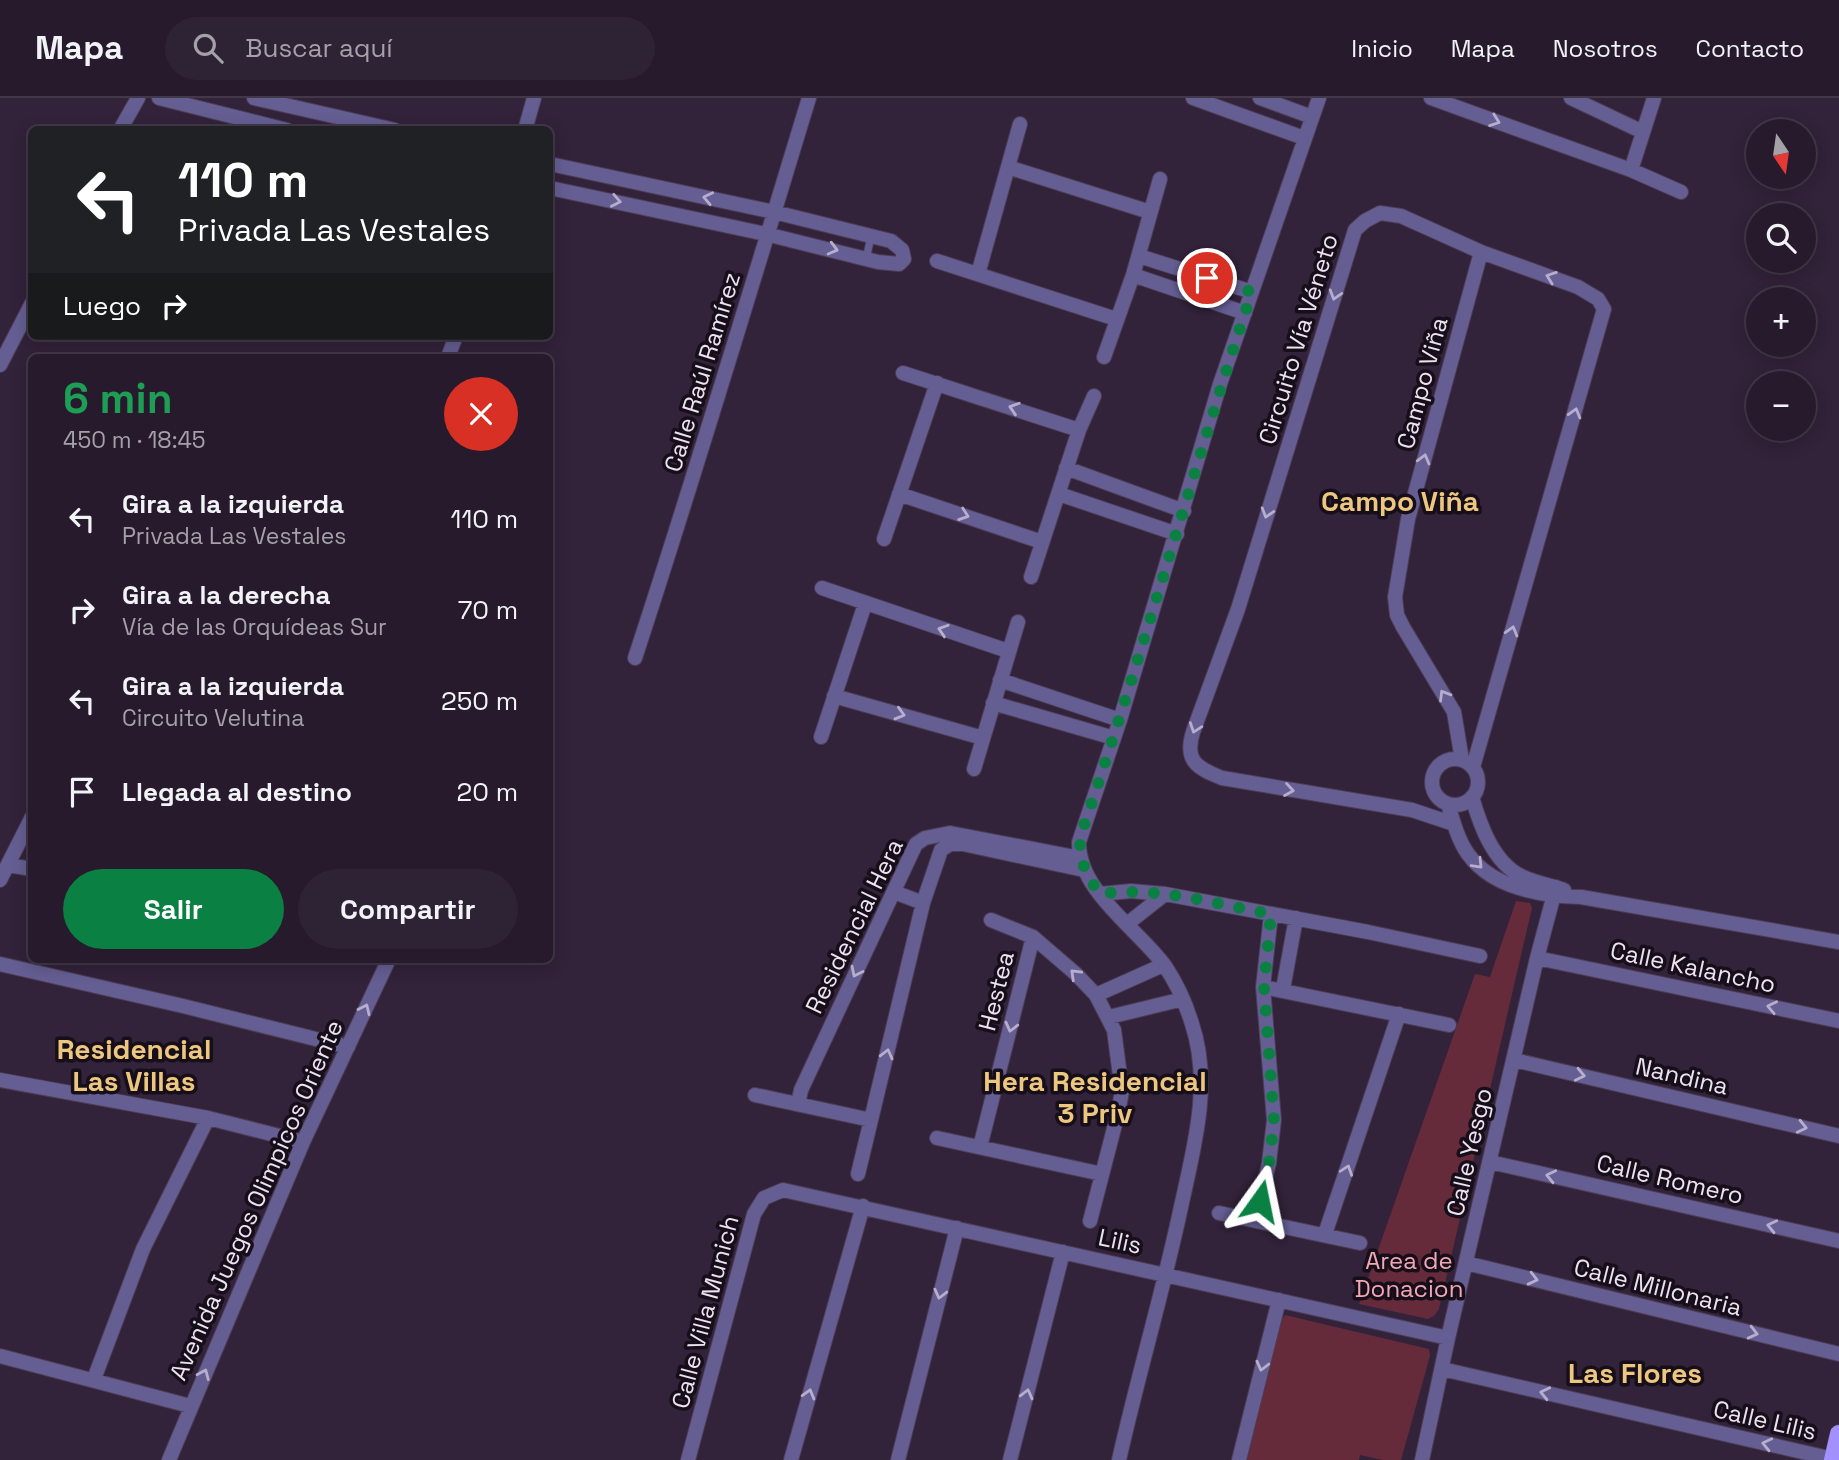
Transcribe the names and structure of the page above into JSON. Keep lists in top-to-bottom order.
{
  "streets": {
    "street": [
      "Circuito Vía Véneto",
      "Calle Raúl Ramírez",
      "Campo Viña",
      "Residencial Hera",
      "Calle Kalancho",
      "Hestea",
      "Nandina",
      "Calle Yesgo",
      "Calle Romero",
      "Avenida Juegos Olimpicos Oriente",
      "Lilis",
      "Calle Millonaria",
      "Calle Villa Munich",
      "Calle Lilis"
    ]
  },
  "crossings": [
    ["Circuito Vía Véneto", "Campo Viña"],
    ["Calle Kalancho", "Calle Yesgo"],
    ["Nandina", "Calle Yesgo"],
    ["Calle Yesgo", "Calle Romero"],
    ["Calle Yesgo", "Lilis"],
    ["Calle Yesgo", "Calle Millonaria"],
    ["Calle Yesgo", "Calle Lilis"],
    ["Lilis", "Calle Villa Munich"]
  ],
  "one_way": [
    "Campo Viña",
    "Nandina",
    "Calle Romero",
    "Calle Millonaria",
    "Calle Lilis"
  ],
  "districts": [
    "Campo Viña",
    "Residencial Las Villas",
    "Hera Residencial 3 Priv",
    "Las Flores"
  ],
  "parks": ["Area de Donacion"],
  "north": "bottom",
  "page": {
    "header": "Mapa",
    "search": "Buscar aquí",
    "nav": [
      "Inicio",
      "Mapa",
      "Nosotros",
      "Contacto"
    ],
    "map_buttons": ["+", "−"],
    "turn": ["110 m", "Privada Las Vestales"],
    "then": "Luego",
    "heading": ["6 min", "450 m · 18:45"],
    "list": [
      {
        "name": "Gira a la izquierda",
        "note": "Privada Las Vestales",
        "value": "110 m"
      },
      {
        "name": "Gira a la derecha",
        "note": "Vía de las Orquídeas Sur",
        "value": "70 m"
      },
      {
        "name": "Gira a la izquierda",
        "note": "Circuito Velutina",
        "value": "250 m"
      },
      {
        "name": "Llegada al destino",
        "value": "20 m"
      }
    ],
    "buttons": ["Salir", "Compartir"]
  }
}
